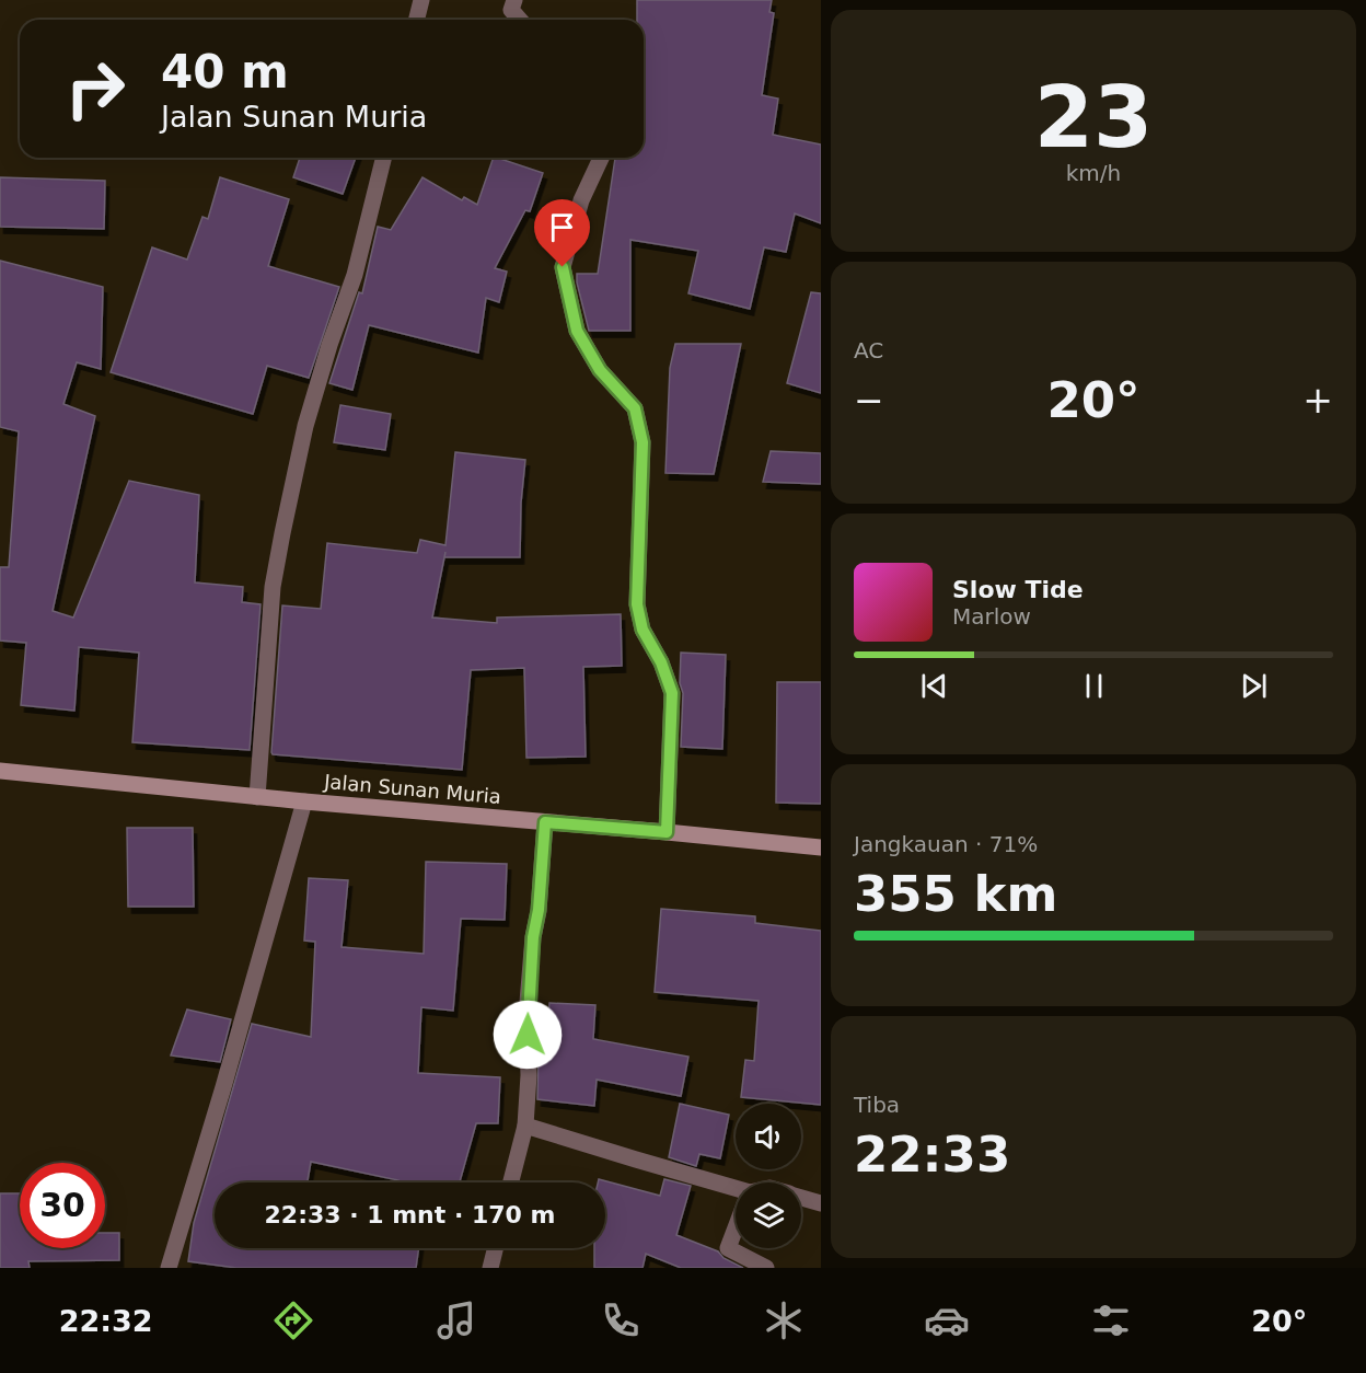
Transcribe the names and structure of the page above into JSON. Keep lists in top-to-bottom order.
{
  "streets": {
    "main road": ["Jalan Sunan Muria"]
  },
  "page": {
    "tile": [
      ["23", "km/h"],
      "AC",
      ["Jangkauan · 71%", "355 km"],
      ["Tiba", "22:33"]
    ],
    "turn": ["40 m", "Jalan Sunan Muria"],
    "heat": ["−", "20°", "+"],
    "song": ["Slow Tide", "Marlow"],
    "limit": "30",
    "trip": "22:33 · 1 mnt · 170 m",
    "tabs": ["22:32", "20°"]
  }
}
